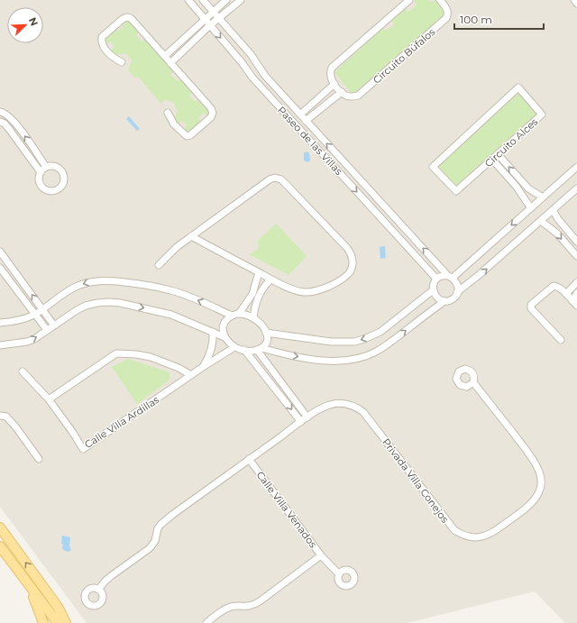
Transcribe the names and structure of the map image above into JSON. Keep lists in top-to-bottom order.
{
  "streets": {
    "street": [
      "Circuito Búfalos",
      "Paseo de las Villas",
      "Circuito Alces",
      "Calle Villa Ardillas",
      "Privada Villa Conejos",
      "Calle Villa Venados"
    ]
  },
  "scale_bar": "100 m",
  "north": "top right"
}
